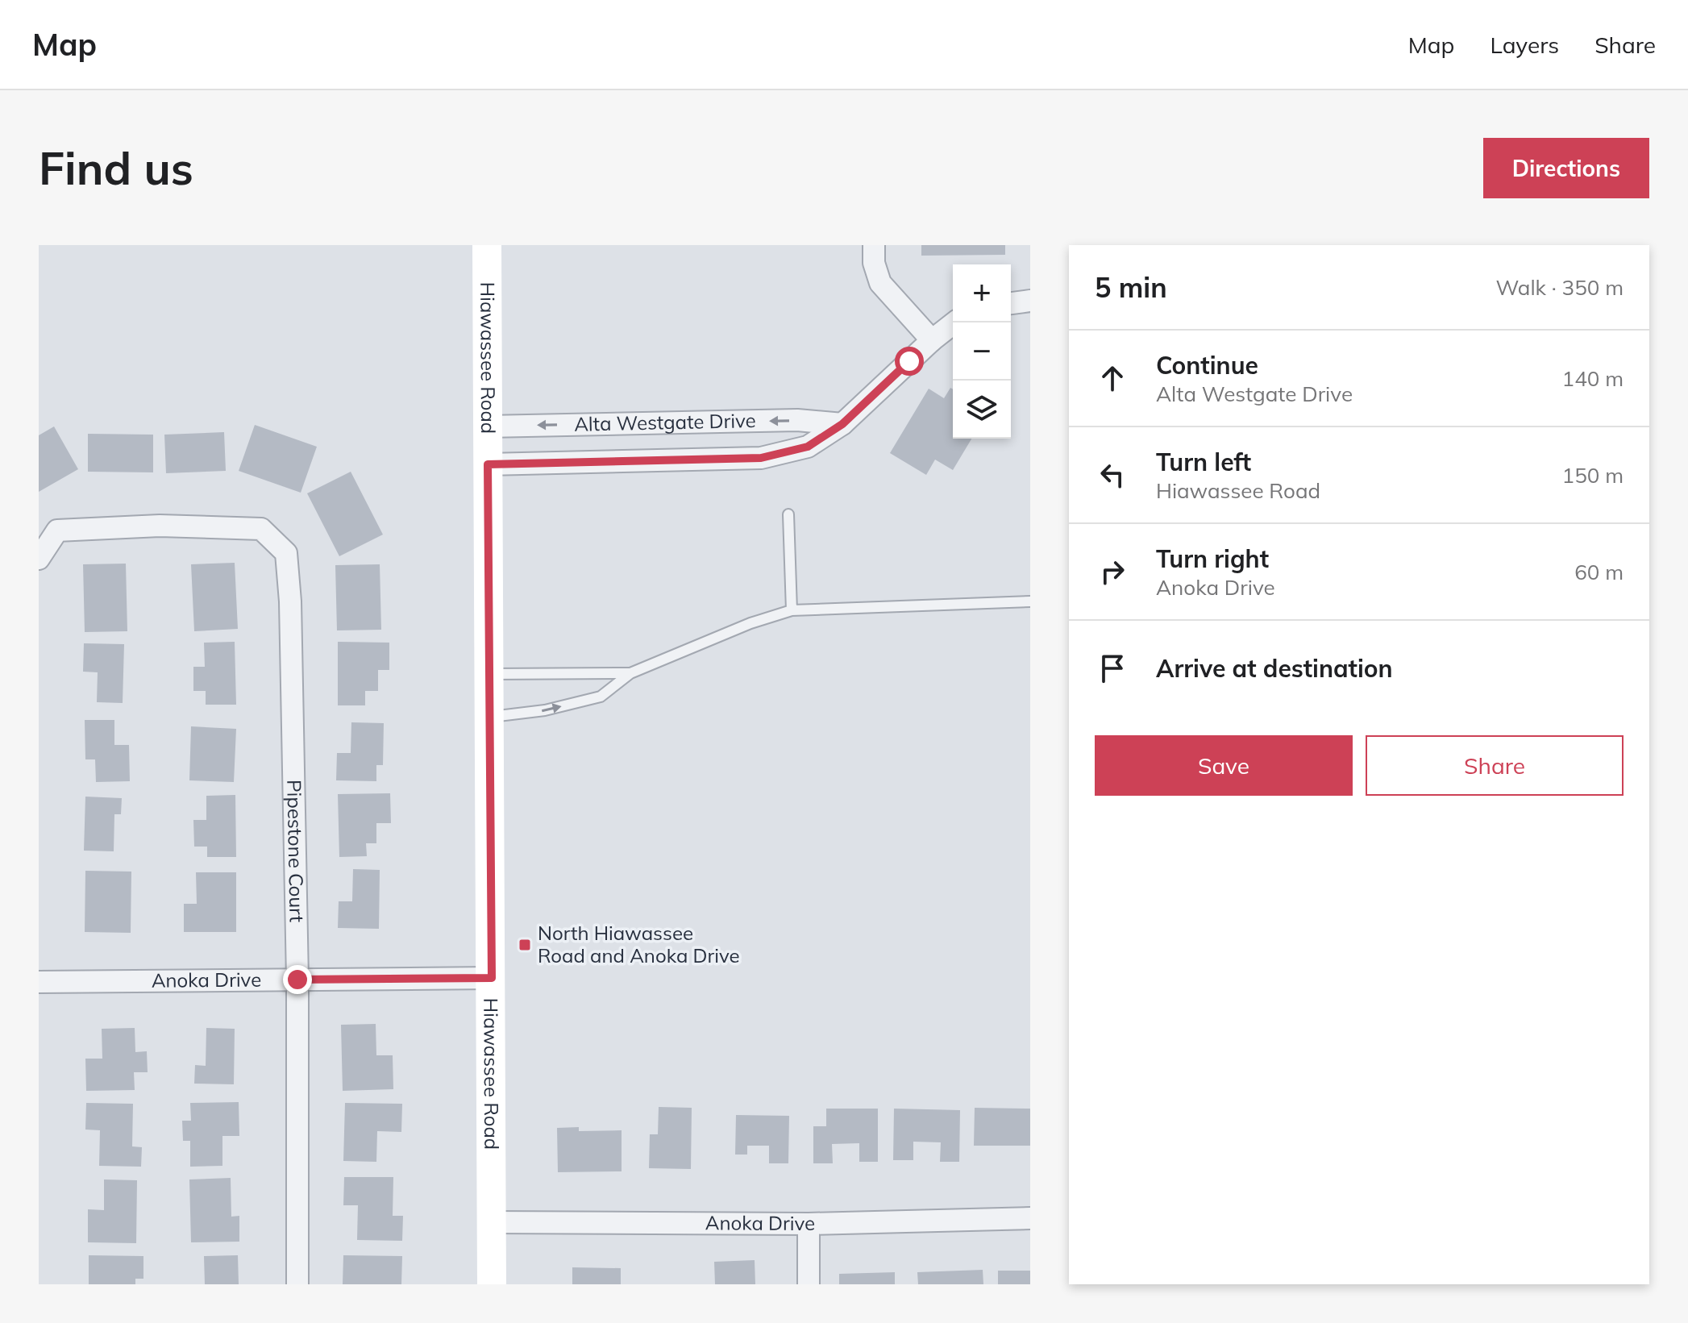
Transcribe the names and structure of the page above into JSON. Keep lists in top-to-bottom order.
{
  "streets": {
    "main road": ["Hiawassee Road"],
    "street": ["Alta Westgate Drive", "Pipestone Court", "Anoka Drive"]
  },
  "crossings": [
    ["Hiawassee Road", "Alta Westgate Drive"],
    ["Hiawassee Road", "Anoka Drive"],
    ["Pipestone Court", "Anoka Drive"]
  ],
  "places": {
    "transit": ["North Hiawassee Road and Anoka Drive"]
  },
  "page": {
    "header": "Map",
    "nav": ["Map", "Layers", "Share"],
    "buttons": [
      "Directions",
      ["Save", "Share"]
    ],
    "title": "Find us",
    "heading": ["5 min", "Walk · 350 m"],
    "map_buttons": ["+", "−"],
    "list": [
      ["Continue", "Alta Westgate Drive", "140 m"],
      ["Turn left", "Hiawassee Road", "150 m"],
      ["Turn right", "Anoka Drive", "60 m"],
      "Arrive at destination"
    ]
  }
}
